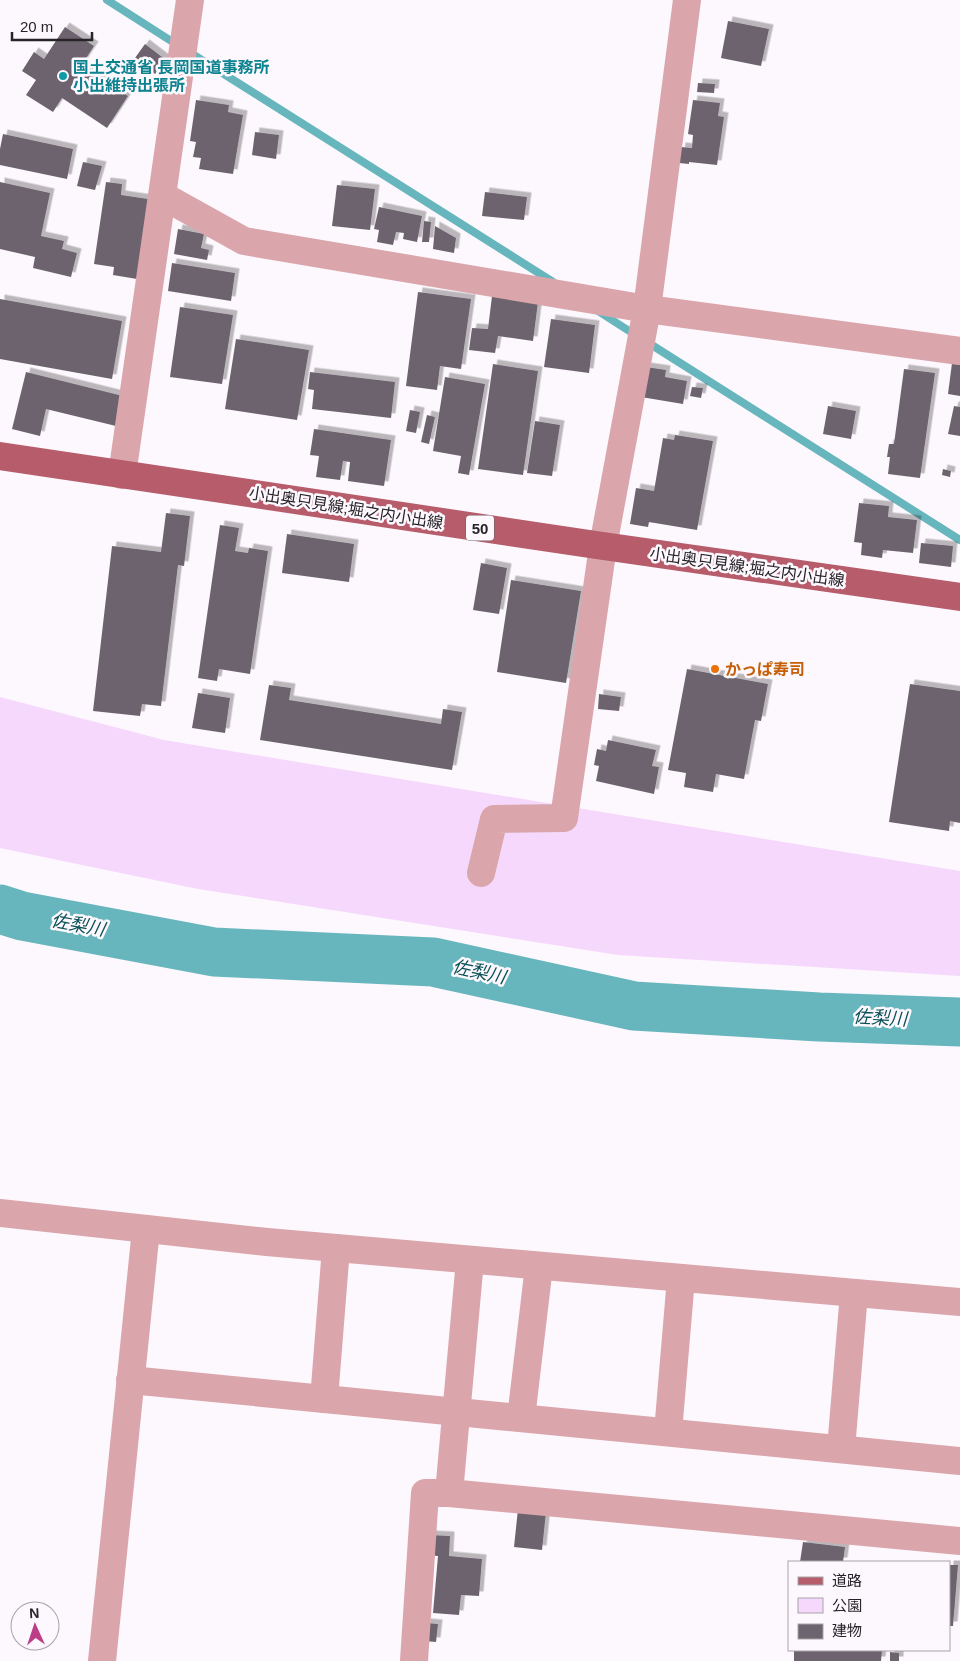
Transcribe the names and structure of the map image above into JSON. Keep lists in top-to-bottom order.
{
  "streets": {
    "main road": ["小出奥只見線;堀之内小出線", "50"]
  },
  "water": ["佐梨川"],
  "places": ["国土交通省 長岡国道事務所 小出維持出張所", "かっぱ寿司"],
  "legend": ["道路", "公園", "建物"],
  "scale_bar": "20 m",
  "north": "top"
}
